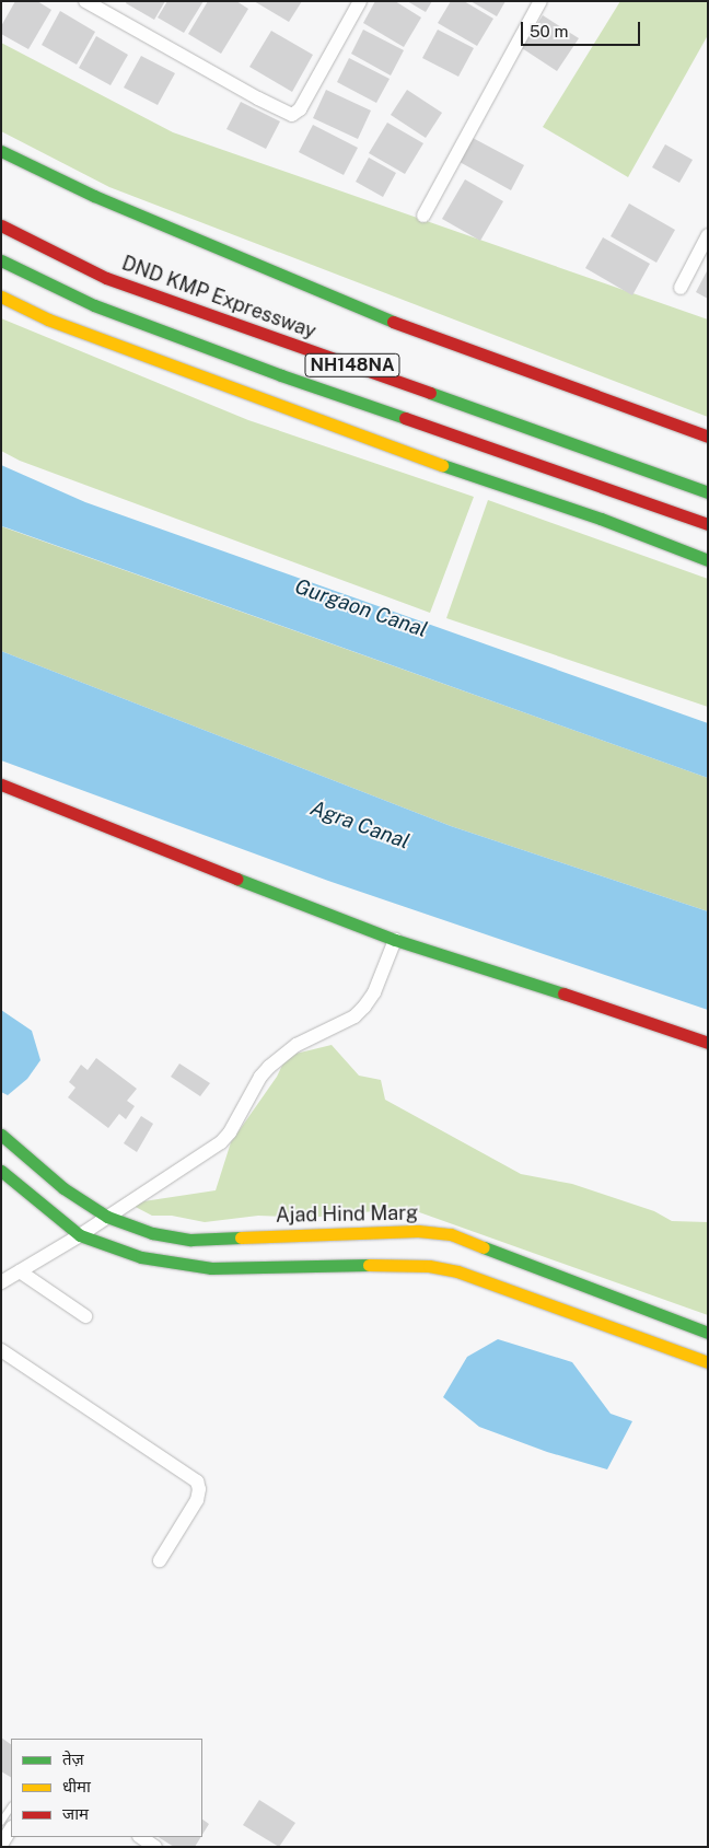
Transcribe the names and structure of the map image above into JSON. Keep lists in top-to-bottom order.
{
  "streets": {
    "main road": ["DND KMP Expressway", "NH148NA", "Ajad Hind Marg"]
  },
  "water": ["Gurgaon Canal", "Agra Canal"],
  "legend": ["तेज़", "धीमा", "जाम"],
  "scale_bar": "50 m"
}
